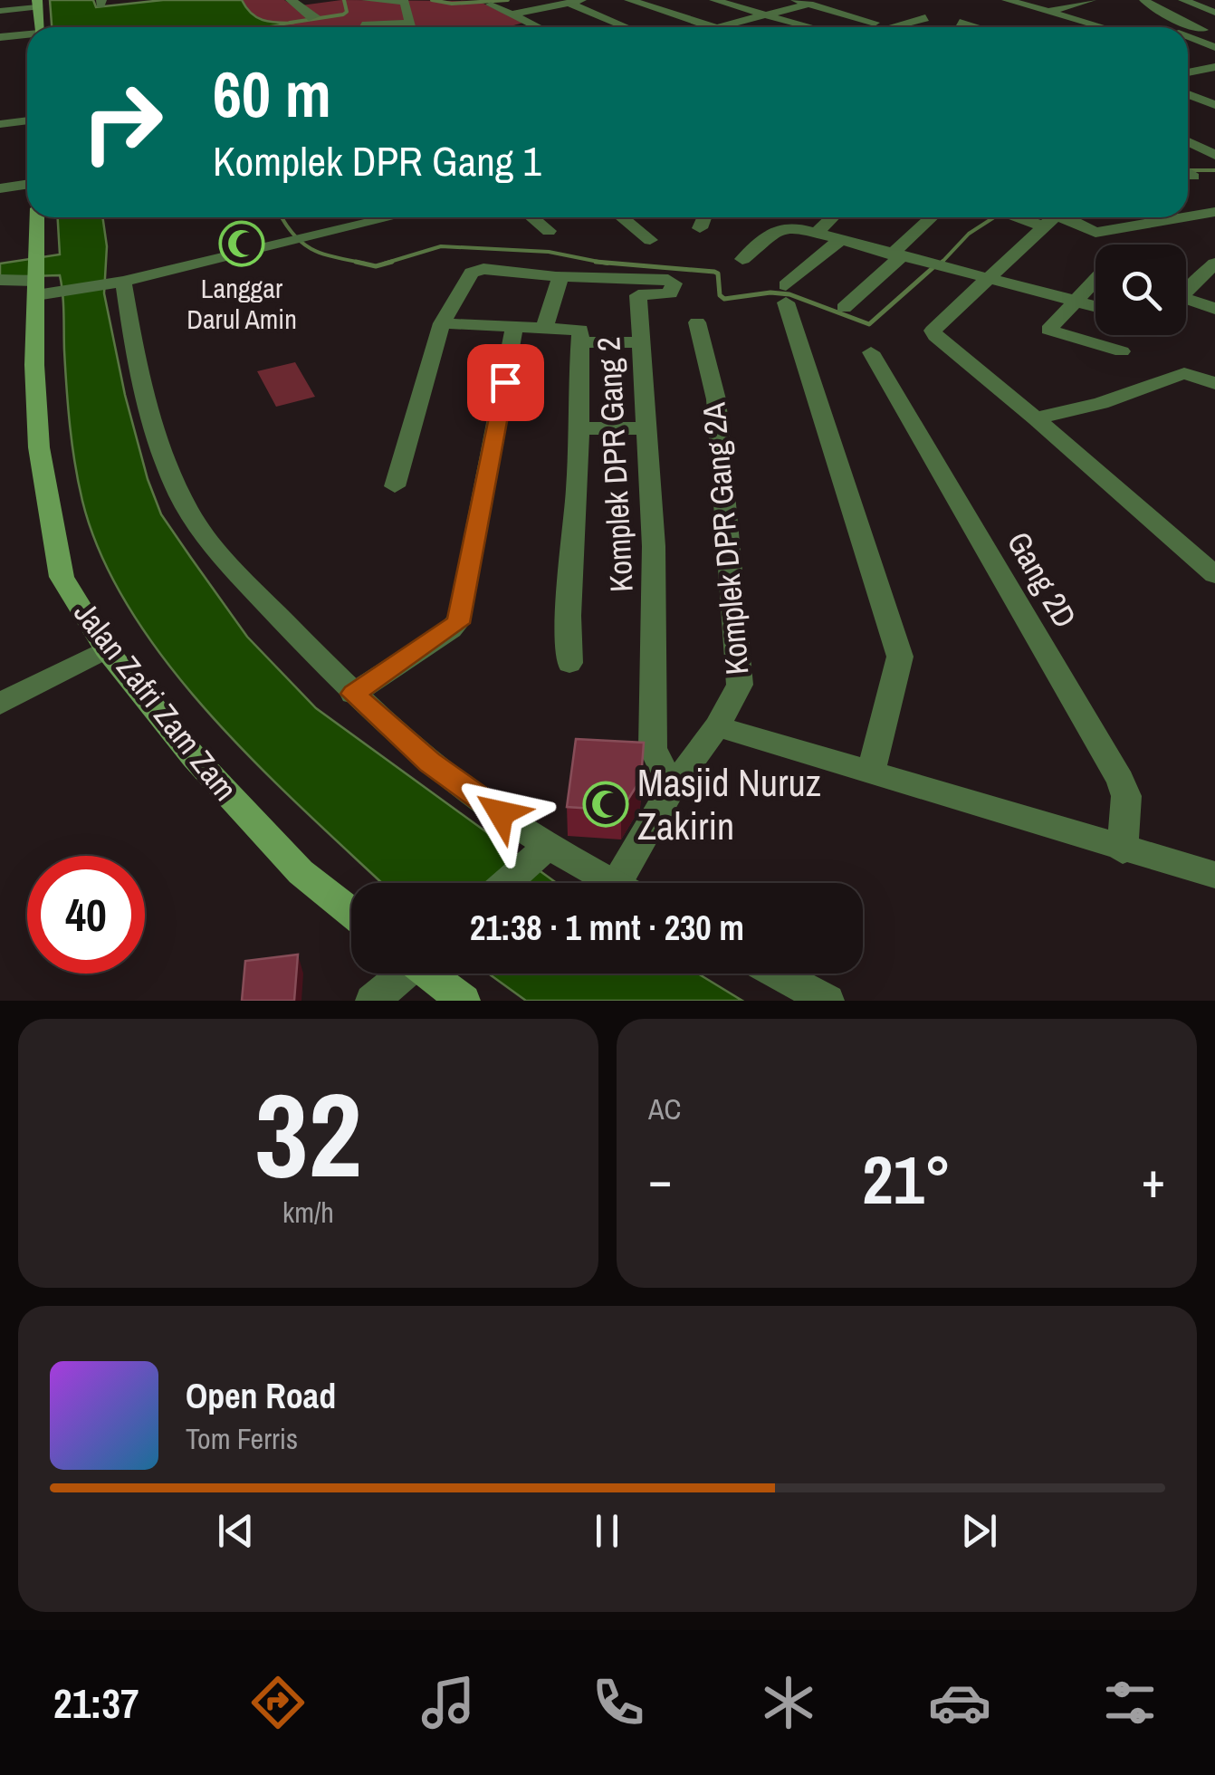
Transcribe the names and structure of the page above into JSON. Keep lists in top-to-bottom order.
{
  "streets": {
    "main road": ["Jalan Zafri Zam Zam"],
    "street": ["Komplek DPR Gang 2", "Komplek DPR Gang 2A", "Gang 2D"]
  },
  "crossings": [
    ["Komplek DPR Gang 2", "Komplek DPR Gang 2A"]
  ],
  "places": {
    "mosque": ["Langgar Darul Amin", "Masjid Nuruz Zakirin"]
  },
  "page": {
    "turn": ["60 m", "Komplek DPR Gang 1"],
    "limit": "40",
    "trip": "21:38 · 1 mnt · 230 m",
    "tile": [
      ["32", "km/h"],
      "AC"
    ],
    "heat": ["−", "21°", "+"],
    "song": ["Open Road", "Tom Ferris"],
    "tabs": "21:37"
  }
}
